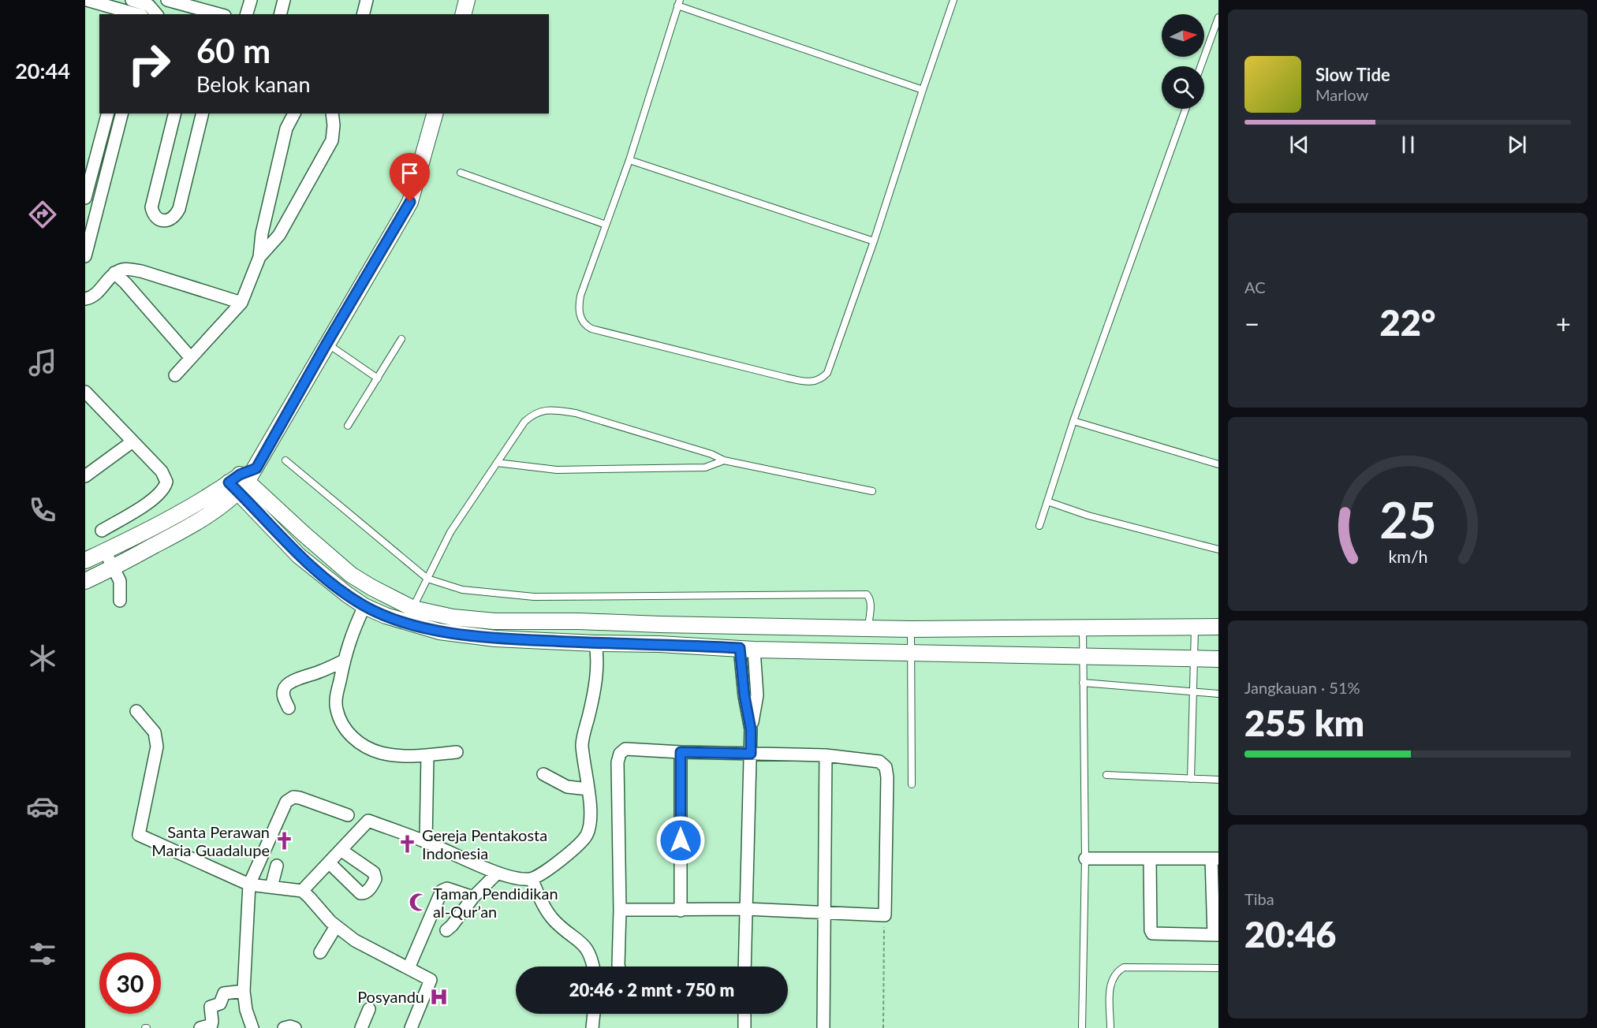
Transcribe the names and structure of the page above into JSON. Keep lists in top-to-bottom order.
{
  "places": {
    "church": ["Santa Perawan Maria Guadalupe", "Gereja Pentakosta Indonesia"],
    "mosque": ["Taman Pendidikan al-Qur’an"],
    "hospital": ["Posyandu"]
  },
  "north": "right",
  "page": {
    "tabs": "20:44",
    "turn": ["60 m", "Belok kanan"],
    "song": ["Slow Tide", "Marlow"],
    "tile": [
      "AC",
      ["Jangkauan · 51%", "255 km"],
      ["Tiba", "20:46"]
    ],
    "heat": ["−", "22°", "+"],
    "limit": "30",
    "trip": "20:46 · 2 mnt · 750 m",
    "gauge": ["25", "km/h"]
  }
}
